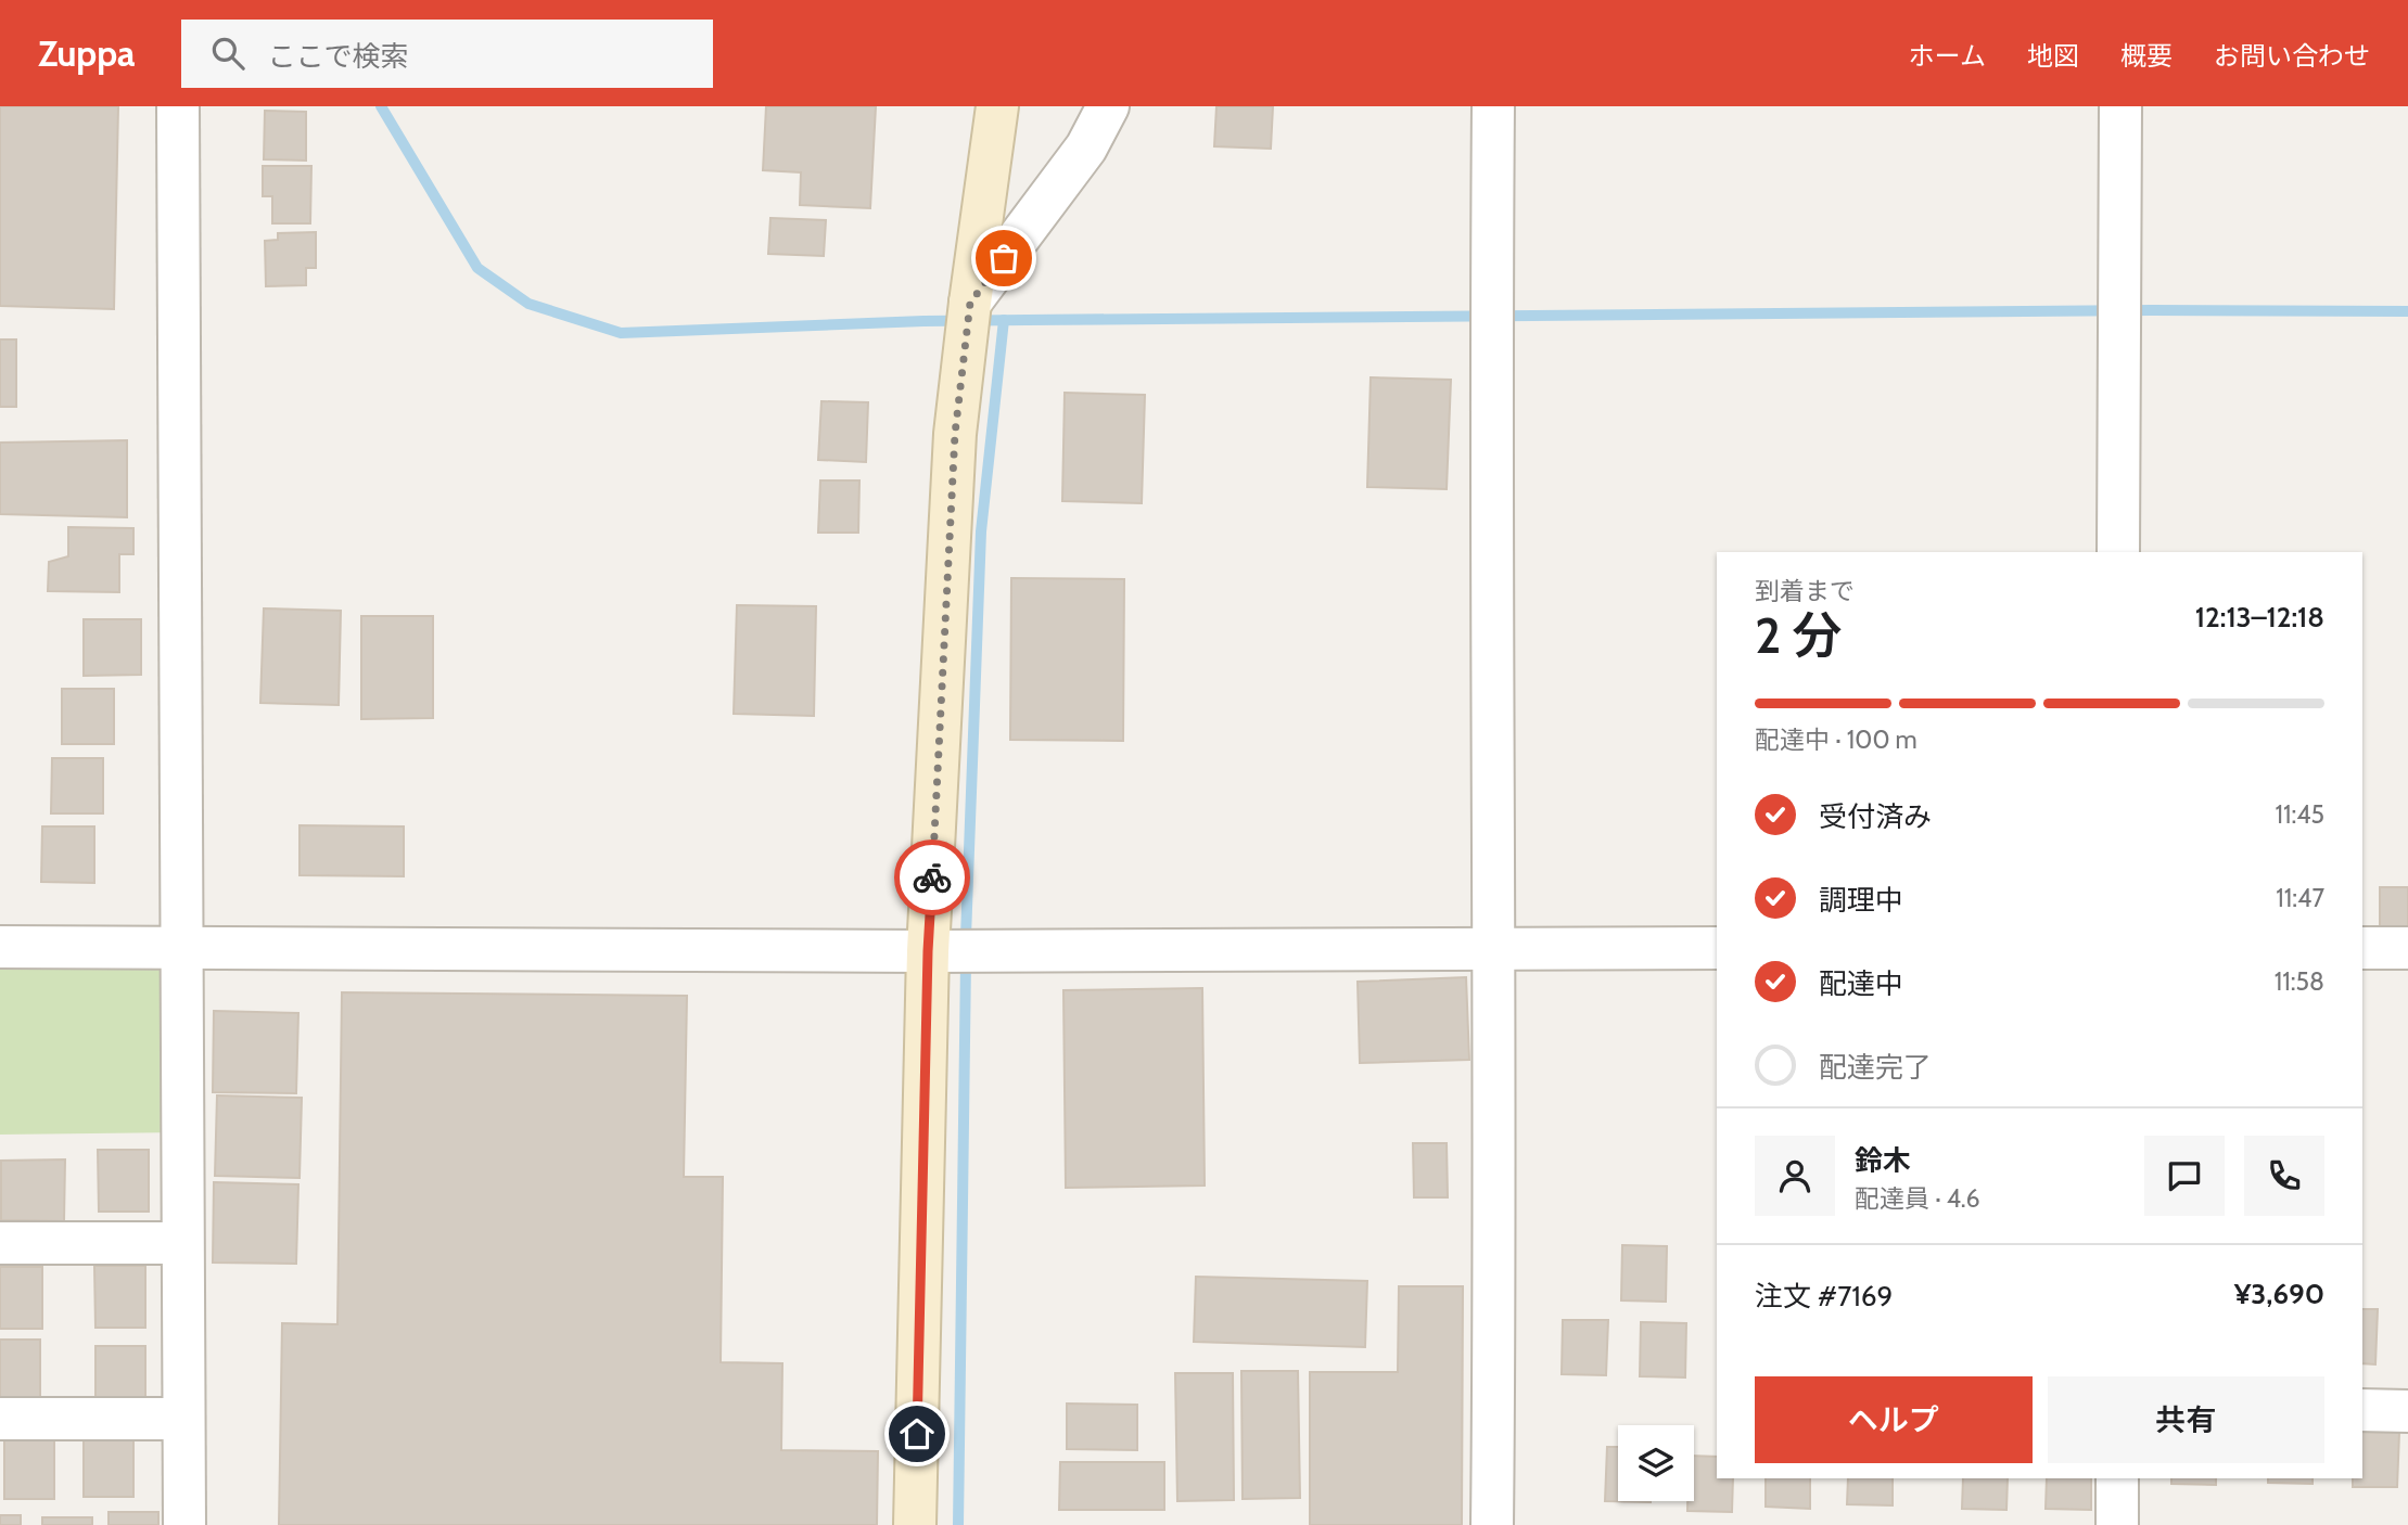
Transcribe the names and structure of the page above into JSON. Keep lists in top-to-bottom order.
{
  "page": {
    "header": "Zuppa",
    "search": "ここで検索",
    "nav": [
      "ホーム",
      "地図",
      "概要",
      "お問い合わせ"
    ],
    "heading": ["2 分", "到着まで", "12:13–12:18"],
    "panel": [
      "鈴木",
      "配達員 · 4.6",
      "注文 #7169",
      "¥3,690"
    ],
    "bar": "配達中 · 100 m",
    "list": [
      ["受付済み", "11:45"],
      ["調理中", "11:47"],
      ["配達中", "11:58"],
      "配達完了"
    ],
    "buttons": ["ヘルプ", "共有"]
  }
}
